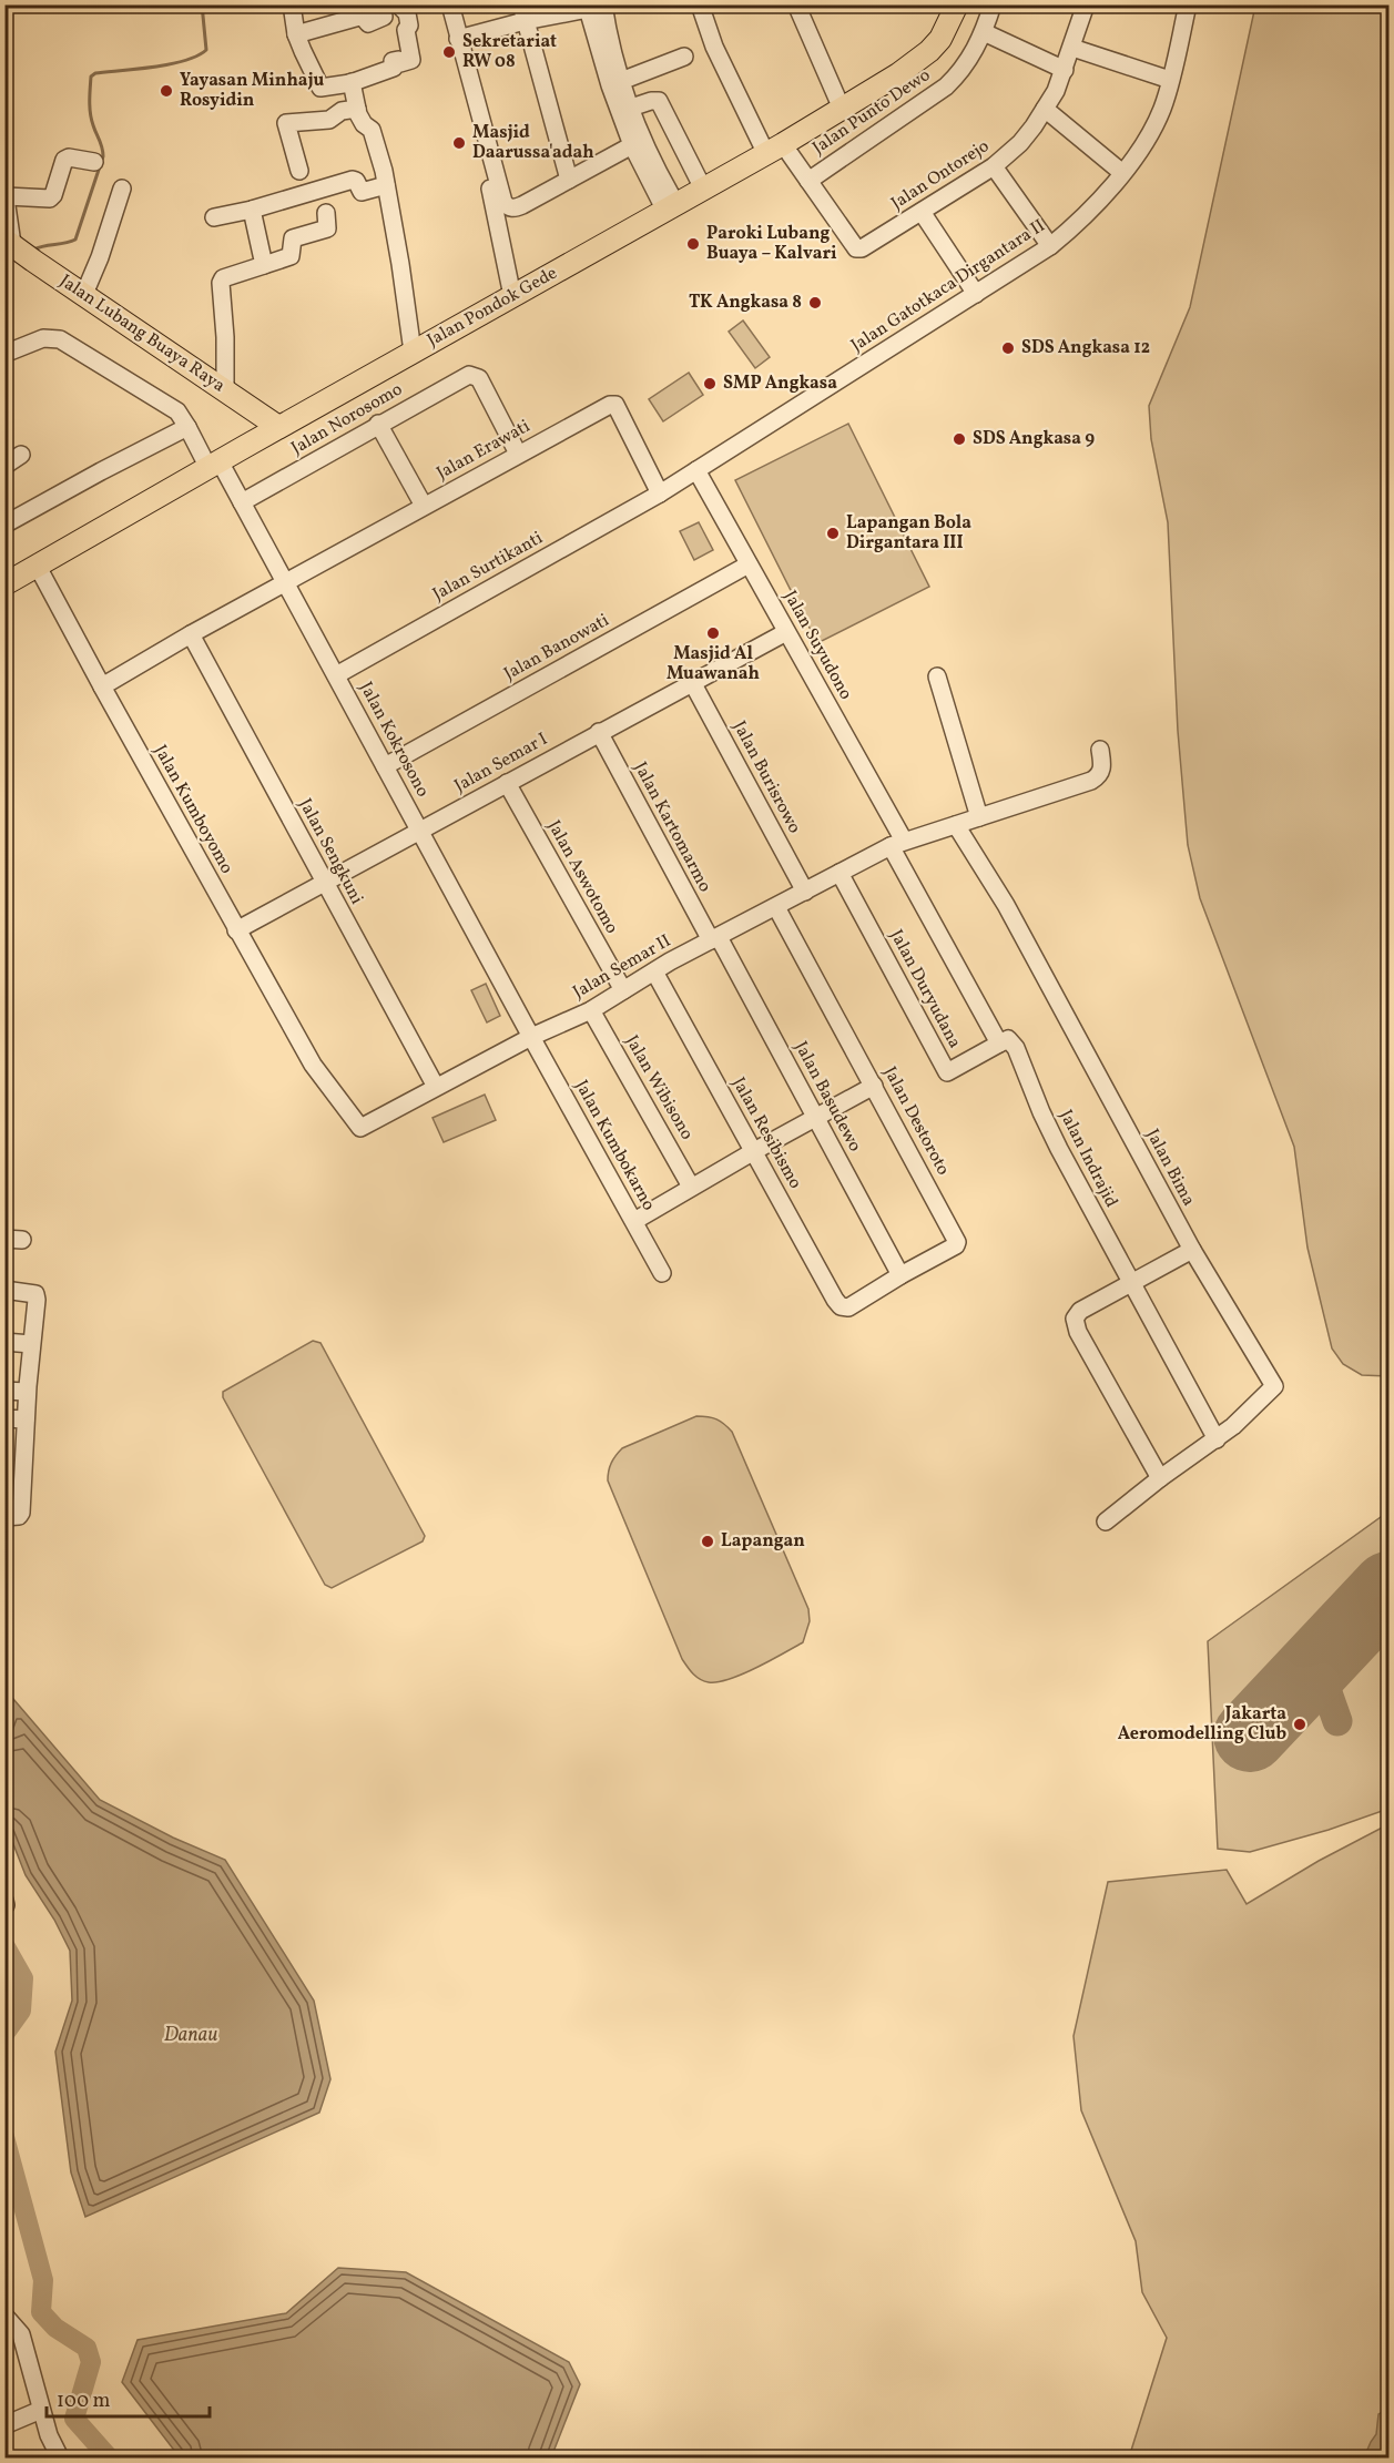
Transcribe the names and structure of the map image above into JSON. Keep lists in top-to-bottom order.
{
  "streets": {
    "main road": ["Jalan Pondok Gede", "Jalan Lubang Buaya Raya"],
    "street": [
      "Jalan Punto Dewo",
      "Jalan Ontorejo",
      "Jalan Gatotkaca Dirgantara II",
      "Jalan Norosomo",
      "Jalan Erawati",
      "Jalan Surtikanti",
      "Jalan Suyudono",
      "Jalan Banowati",
      "Jalan Kokrosono",
      "Jalan Semar I",
      "Jalan Burisrowo",
      "Jalan Kumboyomo",
      "Jalan Kartomarmo",
      "Jalan Sengkuni",
      "Jalan Aswotomo",
      "Jalan Semar II",
      "Jalan Duryudana",
      "Jalan Wibisono",
      "Jalan Basudewo",
      "Jalan Destoroto",
      "Jalan Resibismo",
      "Jalan Kumbokarno",
      "Jalan Indrajid",
      "Jalan Bima"
    ]
  },
  "crossings": [
    ["Jalan Punto Dewo", "Jalan Ontorejo"],
    ["Jalan Ontorejo", "Jalan Pondok Gede"],
    ["Jalan Gatotkaca Dirgantara II", "Jalan Erawati"],
    ["Jalan Gatotkaca Dirgantara II", "Jalan Surtikanti"],
    ["Jalan Gatotkaca Dirgantara II", "Jalan Suyudono"],
    ["Jalan Pondok Gede", "Jalan Lubang Buaya Raya"],
    ["Jalan Pondok Gede", "Jalan Kokrosono"],
    ["Jalan Pondok Gede", "Jalan Kumboyomo"],
    ["Jalan Norosomo", "Jalan Erawati"],
    ["Jalan Norosomo", "Jalan Kokrosono"],
    ["Jalan Erawati", "Jalan Surtikanti"],
    ["Jalan Erawati", "Jalan Kokrosono"],
    ["Jalan Surtikanti", "Jalan Kokrosono"],
    ["Jalan Suyudono", "Jalan Banowati"],
    ["Jalan Suyudono", "Jalan Semar I"],
    ["Jalan Suyudono", "Jalan Semar II"],
    ["Jalan Suyudono", "Jalan Indrajid"],
    ["Jalan Banowati", "Jalan Kokrosono"],
    ["Jalan Kokrosono", "Jalan Semar I"],
    ["Jalan Kokrosono", "Jalan Semar II"],
    ["Jalan Kokrosono", "Jalan Kumbokarno"],
    ["Jalan Semar I", "Jalan Burisrowo"],
    ["Jalan Semar I", "Jalan Kumboyomo"],
    ["Jalan Semar I", "Jalan Kartomarmo"],
    ["Jalan Semar I", "Jalan Sengkuni"],
    ["Jalan Semar I", "Jalan Aswotomo"],
    ["Jalan Burisrowo", "Jalan Semar II"],
    ["Jalan Kumboyomo", "Jalan Semar II"],
    ["Jalan Kartomarmo", "Jalan Semar II"],
    ["Jalan Kartomarmo", "Jalan Basudewo"],
    ["Jalan Sengkuni", "Jalan Semar II"],
    ["Jalan Aswotomo", "Jalan Semar II"],
    ["Jalan Semar II", "Jalan Duryudana"],
    ["Jalan Semar II", "Jalan Wibisono"],
    ["Jalan Semar II", "Jalan Basudewo"],
    ["Jalan Semar II", "Jalan Destoroto"],
    ["Jalan Semar II", "Jalan Resibismo"],
    ["Jalan Semar II", "Jalan Kumbokarno"],
    ["Jalan Semar II", "Jalan Indrajid"],
    ["Jalan Duryudana", "Jalan Indrajid"],
    ["Jalan Basudewo", "Jalan Destoroto"],
    ["Jalan Destoroto", "Jalan Resibismo"]
  ],
  "water": ["Danau"],
  "places": [
    "Sekretariat RW 08",
    "Yayasan Minhaju Rosyidin",
    "Masjid Daarussa'adah",
    "Paroki Lubang Buaya – Kalvari",
    "TK Angkasa 8",
    "SDS Angkasa 12",
    "SMP Angkasa",
    "SDS Angkasa 9",
    "Lapangan Bola Dirgantara III",
    "Masjid Al Muawanah",
    "Lapangan",
    "Jakarta Aeromodelling Club"
  ],
  "scale_bar": "100 m"
}
